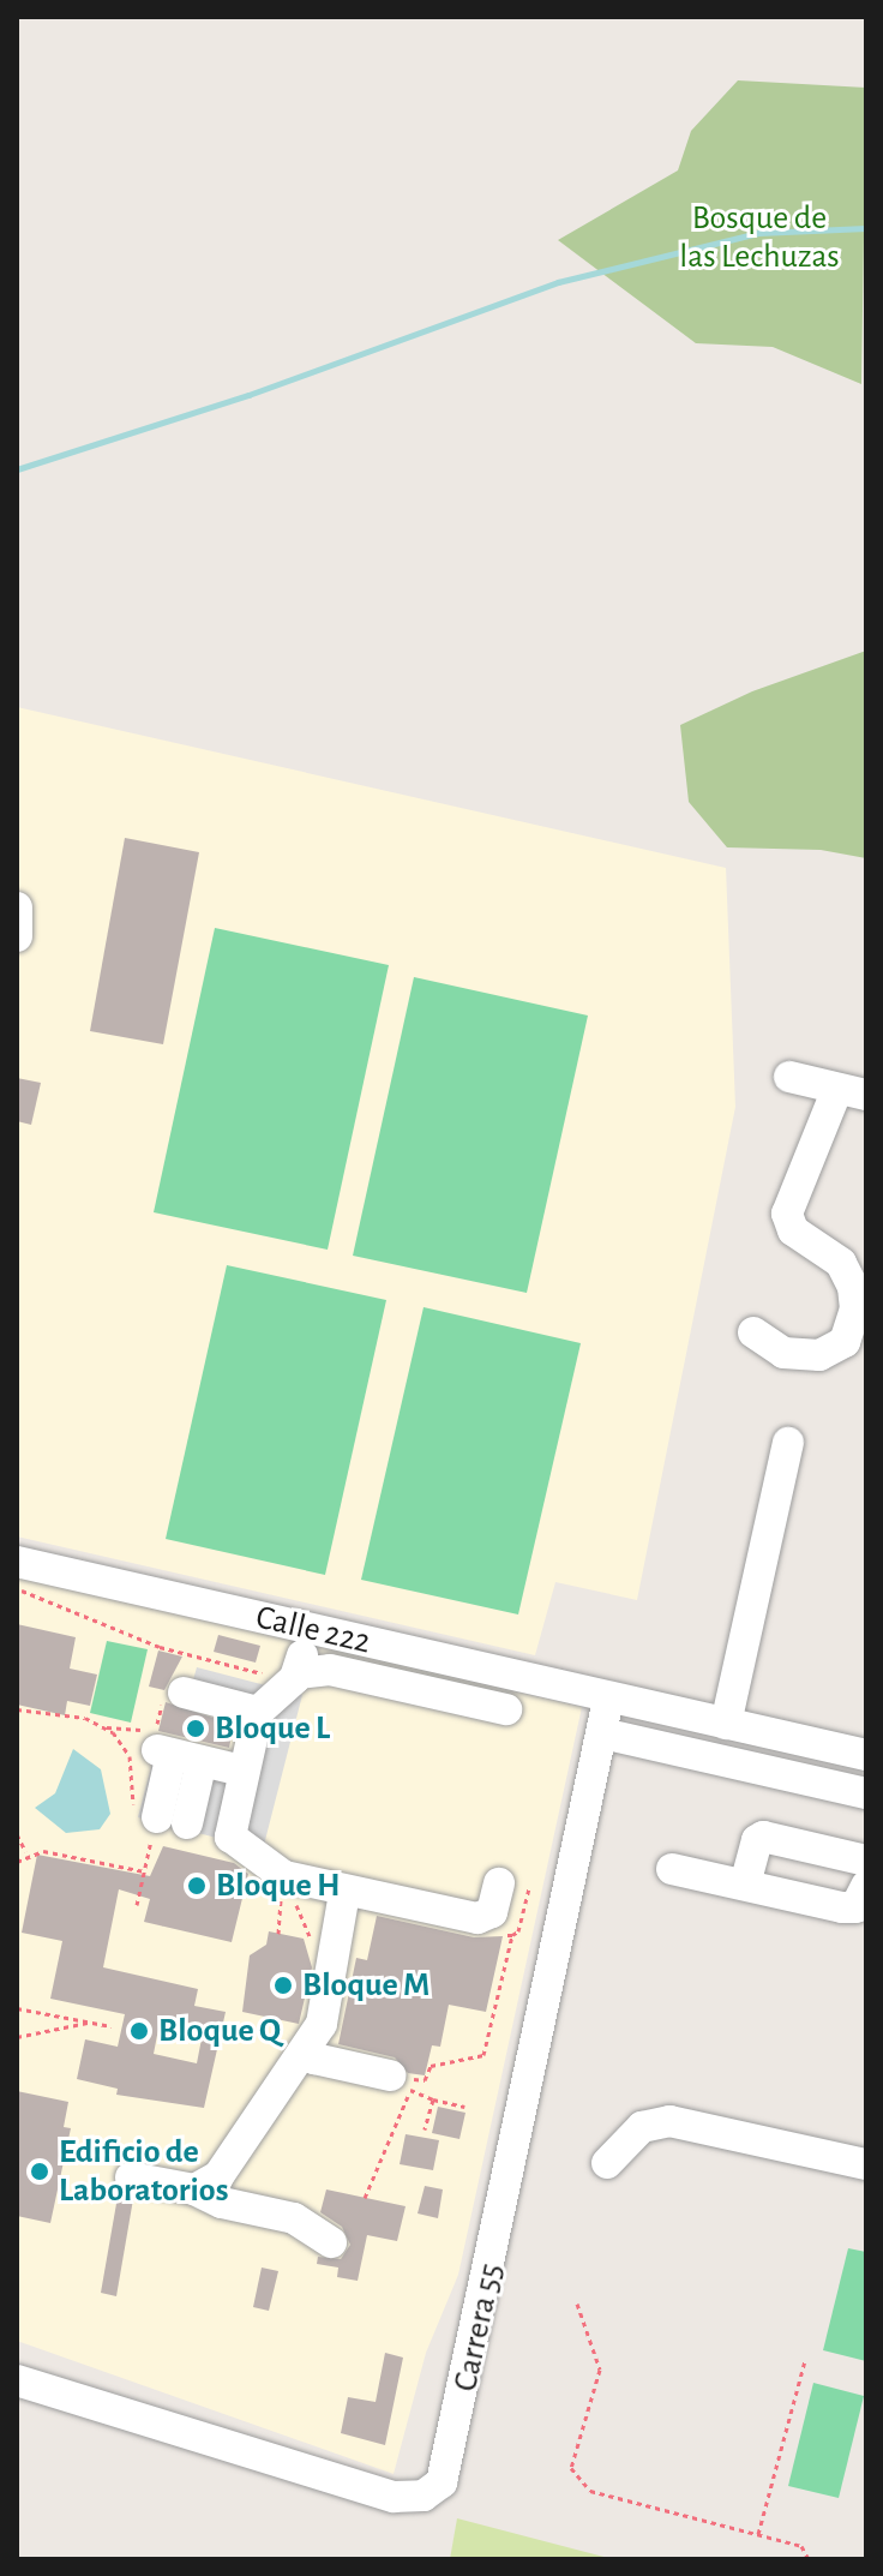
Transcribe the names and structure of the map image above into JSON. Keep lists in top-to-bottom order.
{
  "streets": {
    "street": ["Calle 222", "Carrera 55"]
  },
  "parks": ["Bosque de las Lechuzas"],
  "places": [
    "Bloque L",
    "Bloque H",
    "Bloque M",
    "Bloque Q",
    "Edificio de Laboratorios"
  ]
}
